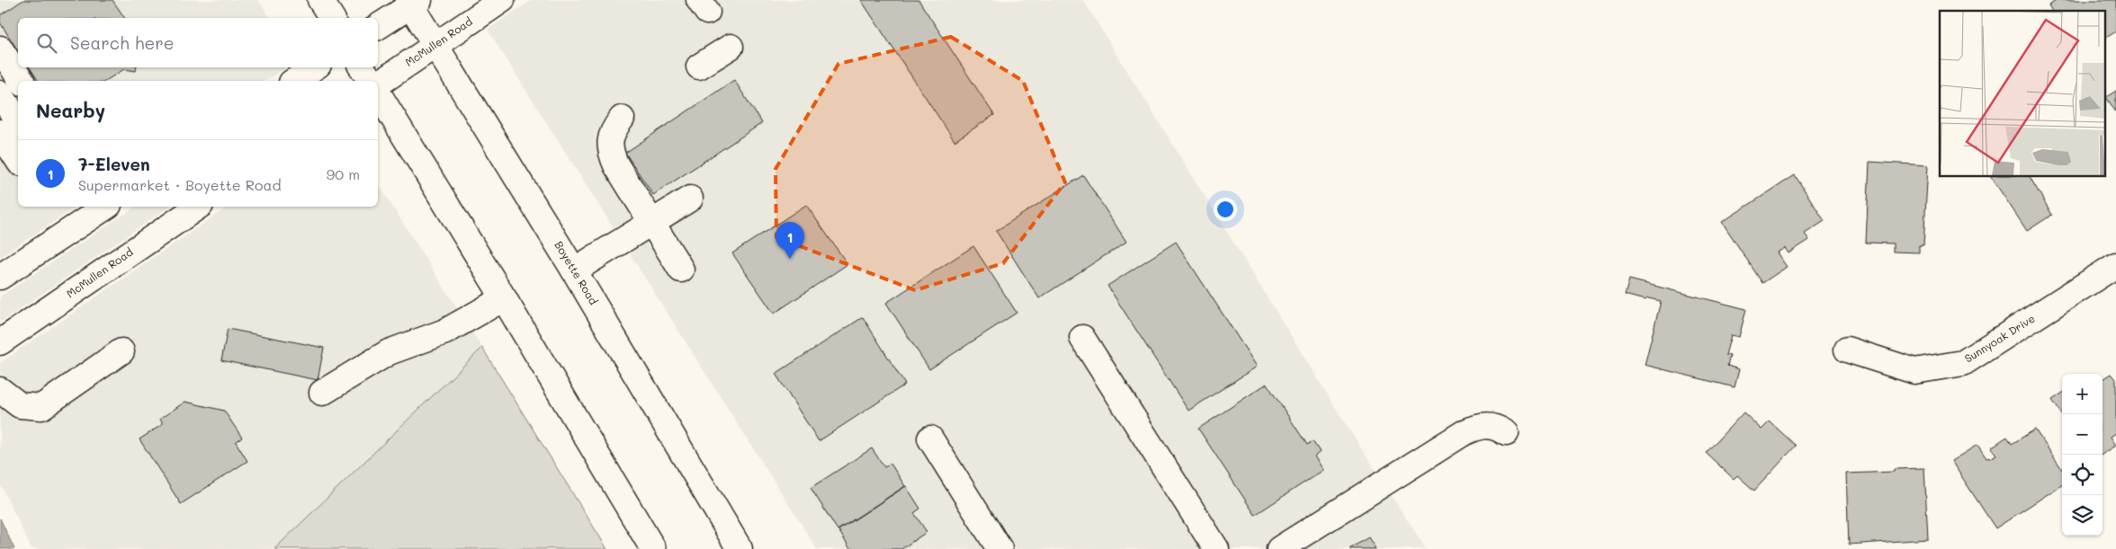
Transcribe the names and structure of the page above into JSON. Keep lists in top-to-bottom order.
{
  "streets": {
    "main road": ["McMullen Road", "Boyette Road", "Sunnyoak Drive"]
  },
  "crossings": [
    ["McMullen Road", "Boyette Road"]
  ],
  "page": {
    "search": "Search here",
    "heading": "Nearby",
    "list": [
      {
        "mark": "1",
        "name": "7-Eleven",
        "note": "Supermarket · Boyette Road",
        "value": "90 m"
      }
    ],
    "pins": "1",
    "map_buttons": ["+", "−"]
  }
}
